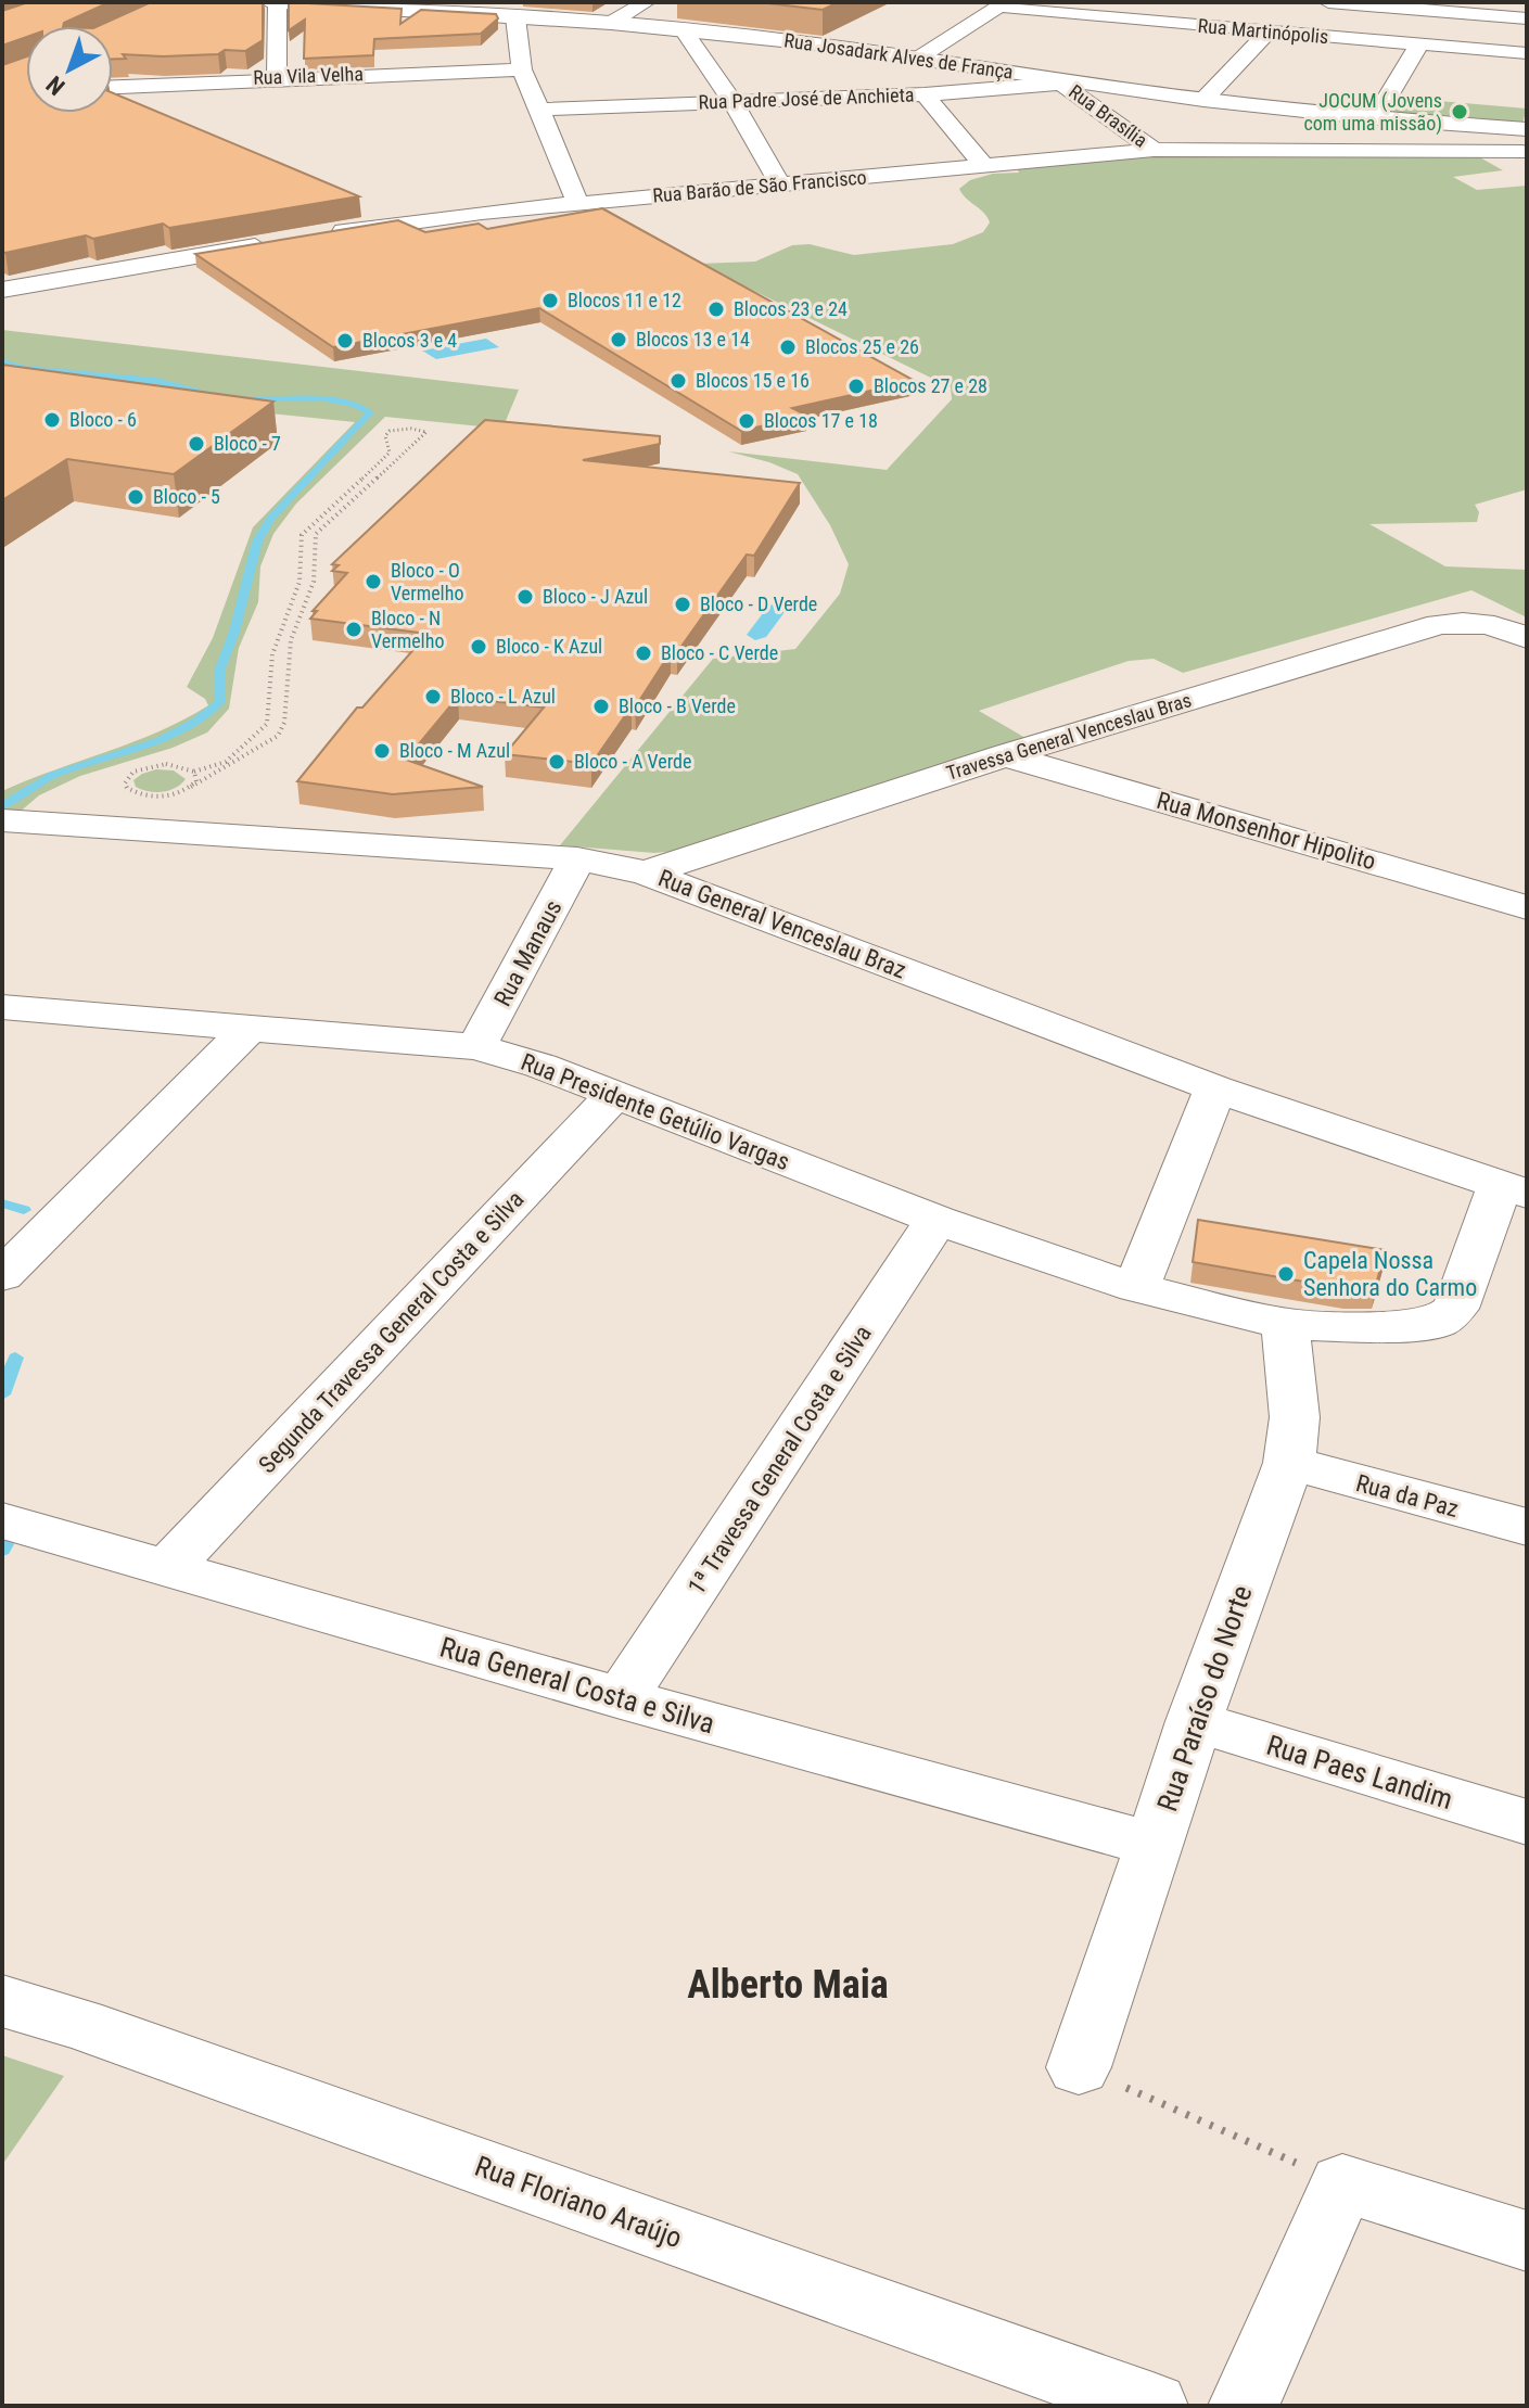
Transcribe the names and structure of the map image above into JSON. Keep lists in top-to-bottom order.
{
  "streets": {
    "street": [
      "Rua Martinópolis",
      "Rua Josadark Alves de França",
      "Rua Vila Velha",
      "Rua Padre José de Anchieta",
      "Rua Brasília",
      "Rua Barão de São Francisco",
      "Travessa General Venceslau Bras",
      "Rua Monsenhor Hipolito",
      "Rua General Venceslau Braz",
      "Rua Manaus",
      "Rua Presidente Getúlio Vargas",
      "Segunda Travessa General Costa e Silva",
      "1ª Travessa General Costa e Silva",
      "Rua da Paz",
      "Rua General Costa e Silva",
      "Rua Paraíso do Norte",
      "Rua Paes Landim",
      "Rua Floriano Araújo"
    ]
  },
  "crossings": [
    ["Rua Josadark Alves de França", "Rua Padre José de Anchieta"],
    ["Rua Josadark Alves de França", "Rua Brasília"],
    ["Rua Padre José de Anchieta", "Rua Brasília"],
    ["Rua Brasília", "Rua Barão de São Francisco"],
    ["Travessa General Venceslau Bras", "Rua Monsenhor Hipolito"],
    ["Travessa General Venceslau Bras", "Rua General Venceslau Braz"],
    ["Rua General Venceslau Braz", "Rua Manaus"],
    ["Rua General Venceslau Braz", "Rua Presidente Getúlio Vargas"],
    ["Rua Manaus", "Rua Presidente Getúlio Vargas"],
    ["Rua Presidente Getúlio Vargas", "Segunda Travessa General Costa e Silva"],
    ["Rua Presidente Getúlio Vargas", "1ª Travessa General Costa e Silva"],
    ["Rua Presidente Getúlio Vargas", "Rua Paraíso do Norte"],
    ["Segunda Travessa General Costa e Silva", "Rua General Costa e Silva"],
    ["1ª Travessa General Costa e Silva", "Rua General Costa e Silva"],
    ["Rua da Paz", "Rua Paraíso do Norte"],
    ["Rua General Costa e Silva", "Rua Paraíso do Norte"],
    ["Rua Paraíso do Norte", "Rua Paes Landim"]
  ],
  "districts": ["Alberto Maia"],
  "places": [
    "JOCUM (Jovens com uma missão)",
    "Blocos 11 e 12",
    "Blocos 23 e 24",
    "Blocos 13 e 14",
    "Blocos 3 e 4",
    "Blocos 25 e 26",
    "Blocos 15 e 16",
    "Blocos 27 e 28",
    "Bloco - 6",
    "Blocos 17 e 18",
    "Bloco - 7",
    "Bloco - 5",
    "Bloco - O Vermelho",
    "Bloco - J Azul",
    "Bloco - D Verde",
    "Bloco - N Vermelho",
    "Bloco - K Azul",
    "Bloco - C Verde",
    "Bloco - L Azul",
    "Bloco - B Verde",
    "Bloco - M Azul",
    "Bloco - A Verde",
    "Capela Nossa Senhora do Carmo"
  ],
  "north": "bottom left"
}
